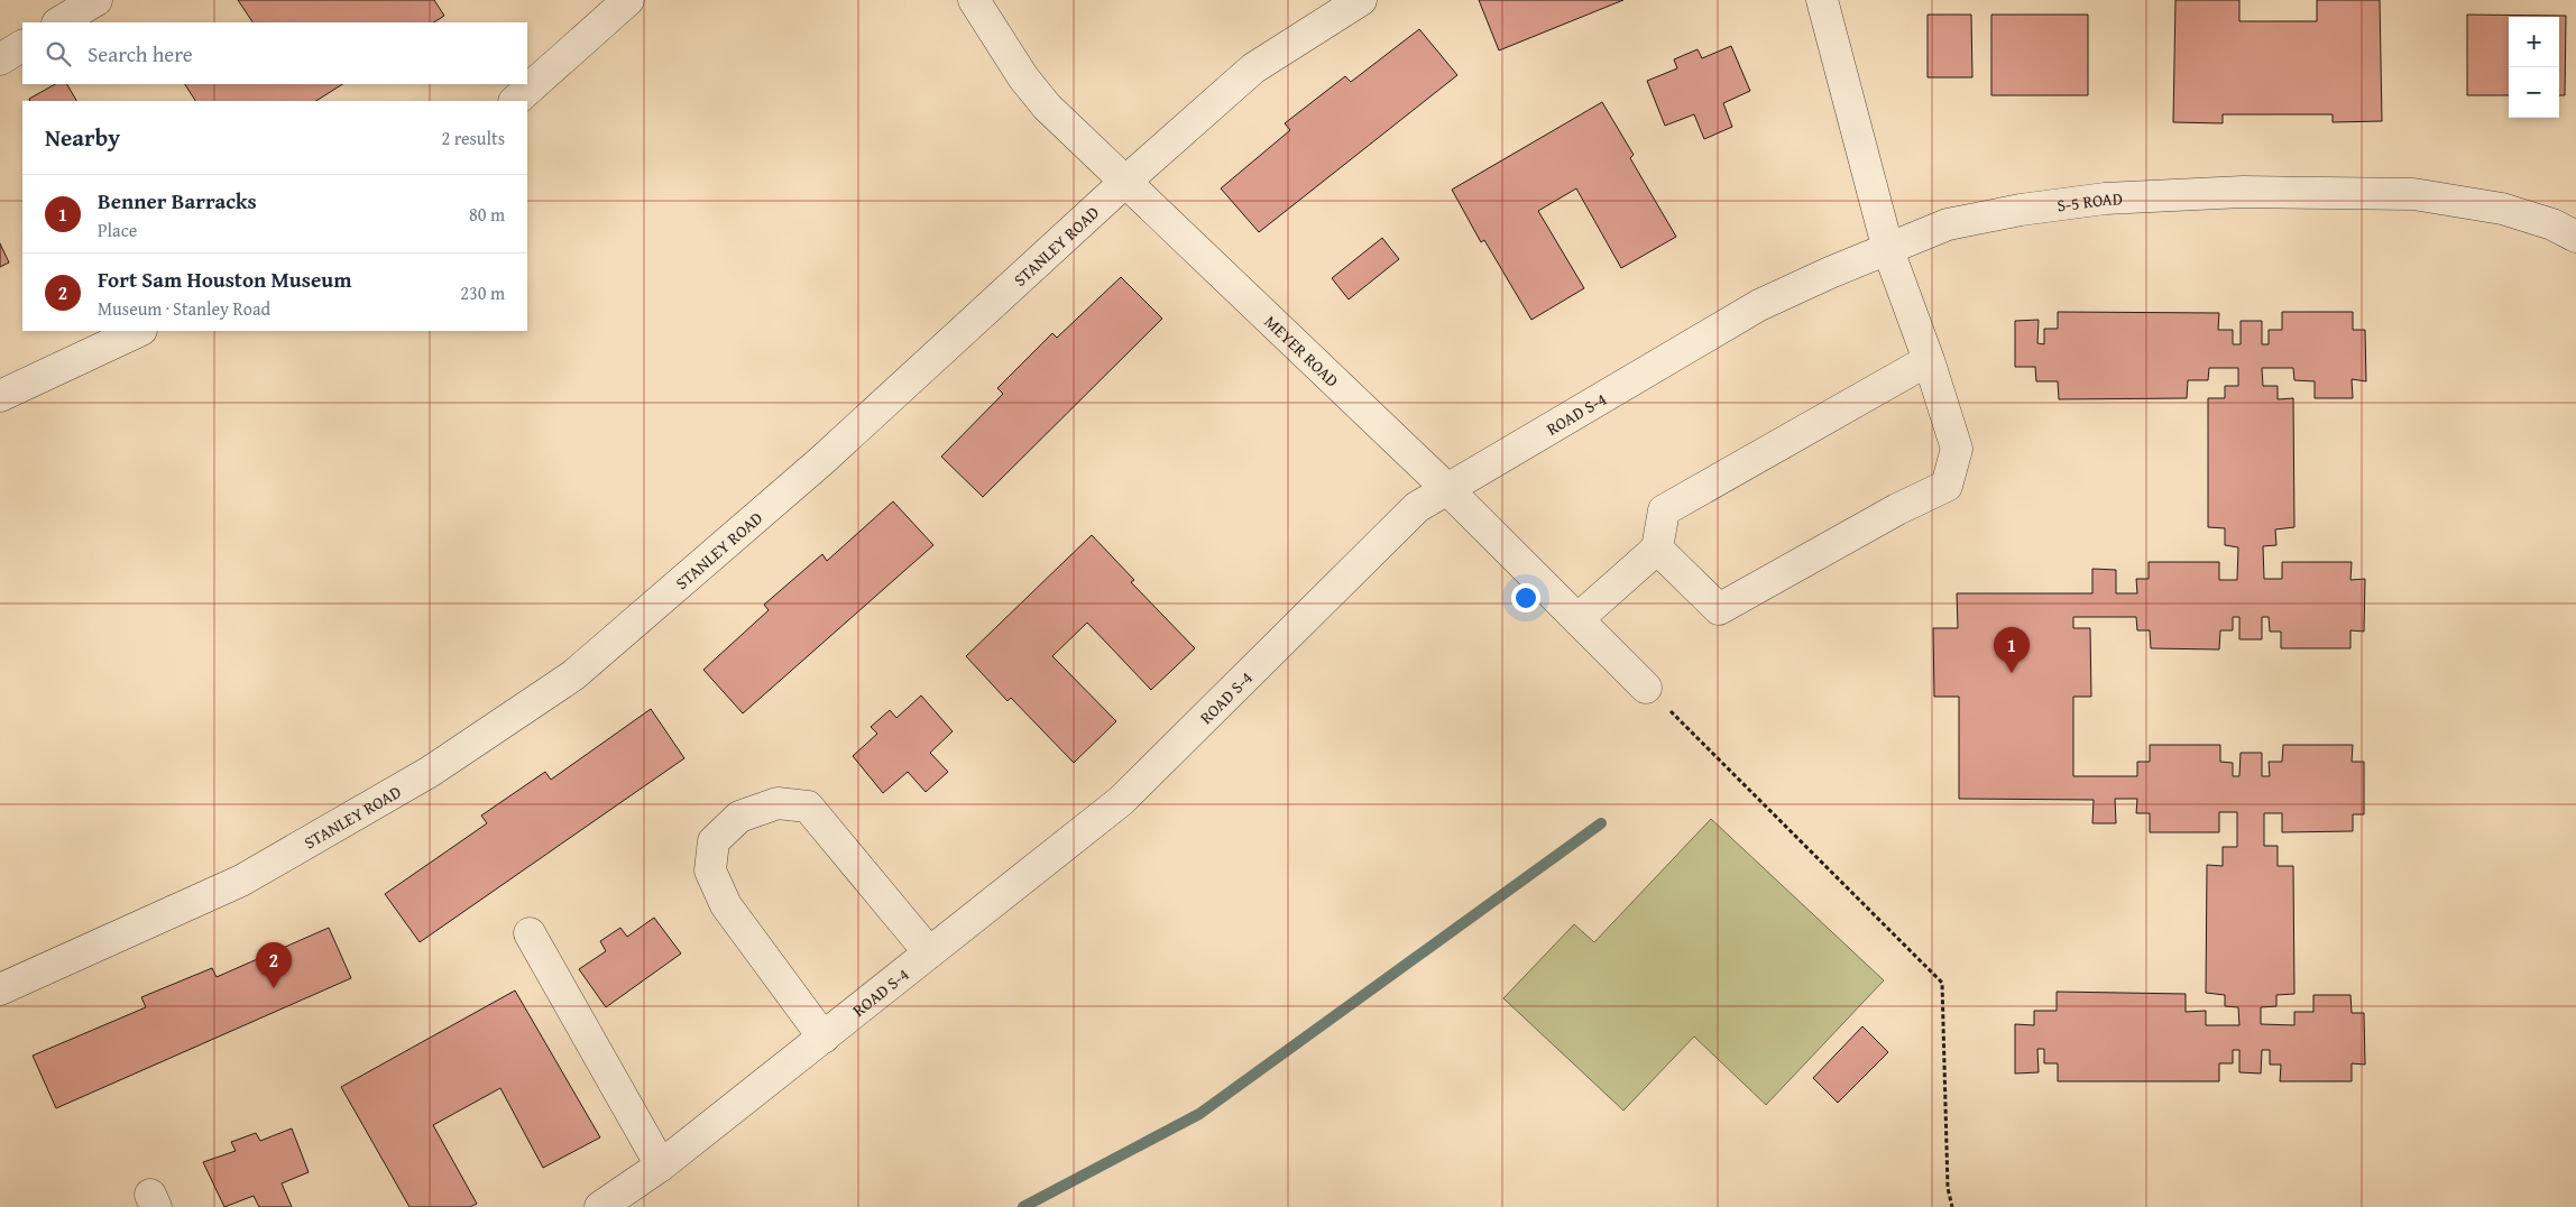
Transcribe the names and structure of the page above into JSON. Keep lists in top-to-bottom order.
{
  "streets": {
    "street": [
      "S-5 ROAD",
      "STANLEY ROAD",
      "MEYER ROAD",
      "ROAD S-4"
    ]
  },
  "crossings": [
    ["S-5 ROAD", "ROAD S-4"],
    ["STANLEY ROAD", "MEYER ROAD"],
    ["MEYER ROAD", "ROAD S-4"]
  ],
  "page": {
    "map_buttons": ["+", "−"],
    "search": "Search here",
    "heading": ["Nearby", "2 results"],
    "list": [
      {
        "mark": "1",
        "name": "Benner Barracks",
        "note": "Place",
        "value": "80 m"
      },
      {
        "mark": "2",
        "name": "Fort Sam Houston Museum",
        "note": "Museum · Stanley Road",
        "value": "230 m"
      }
    ],
    "pins": ["1", "2"]
  }
}
